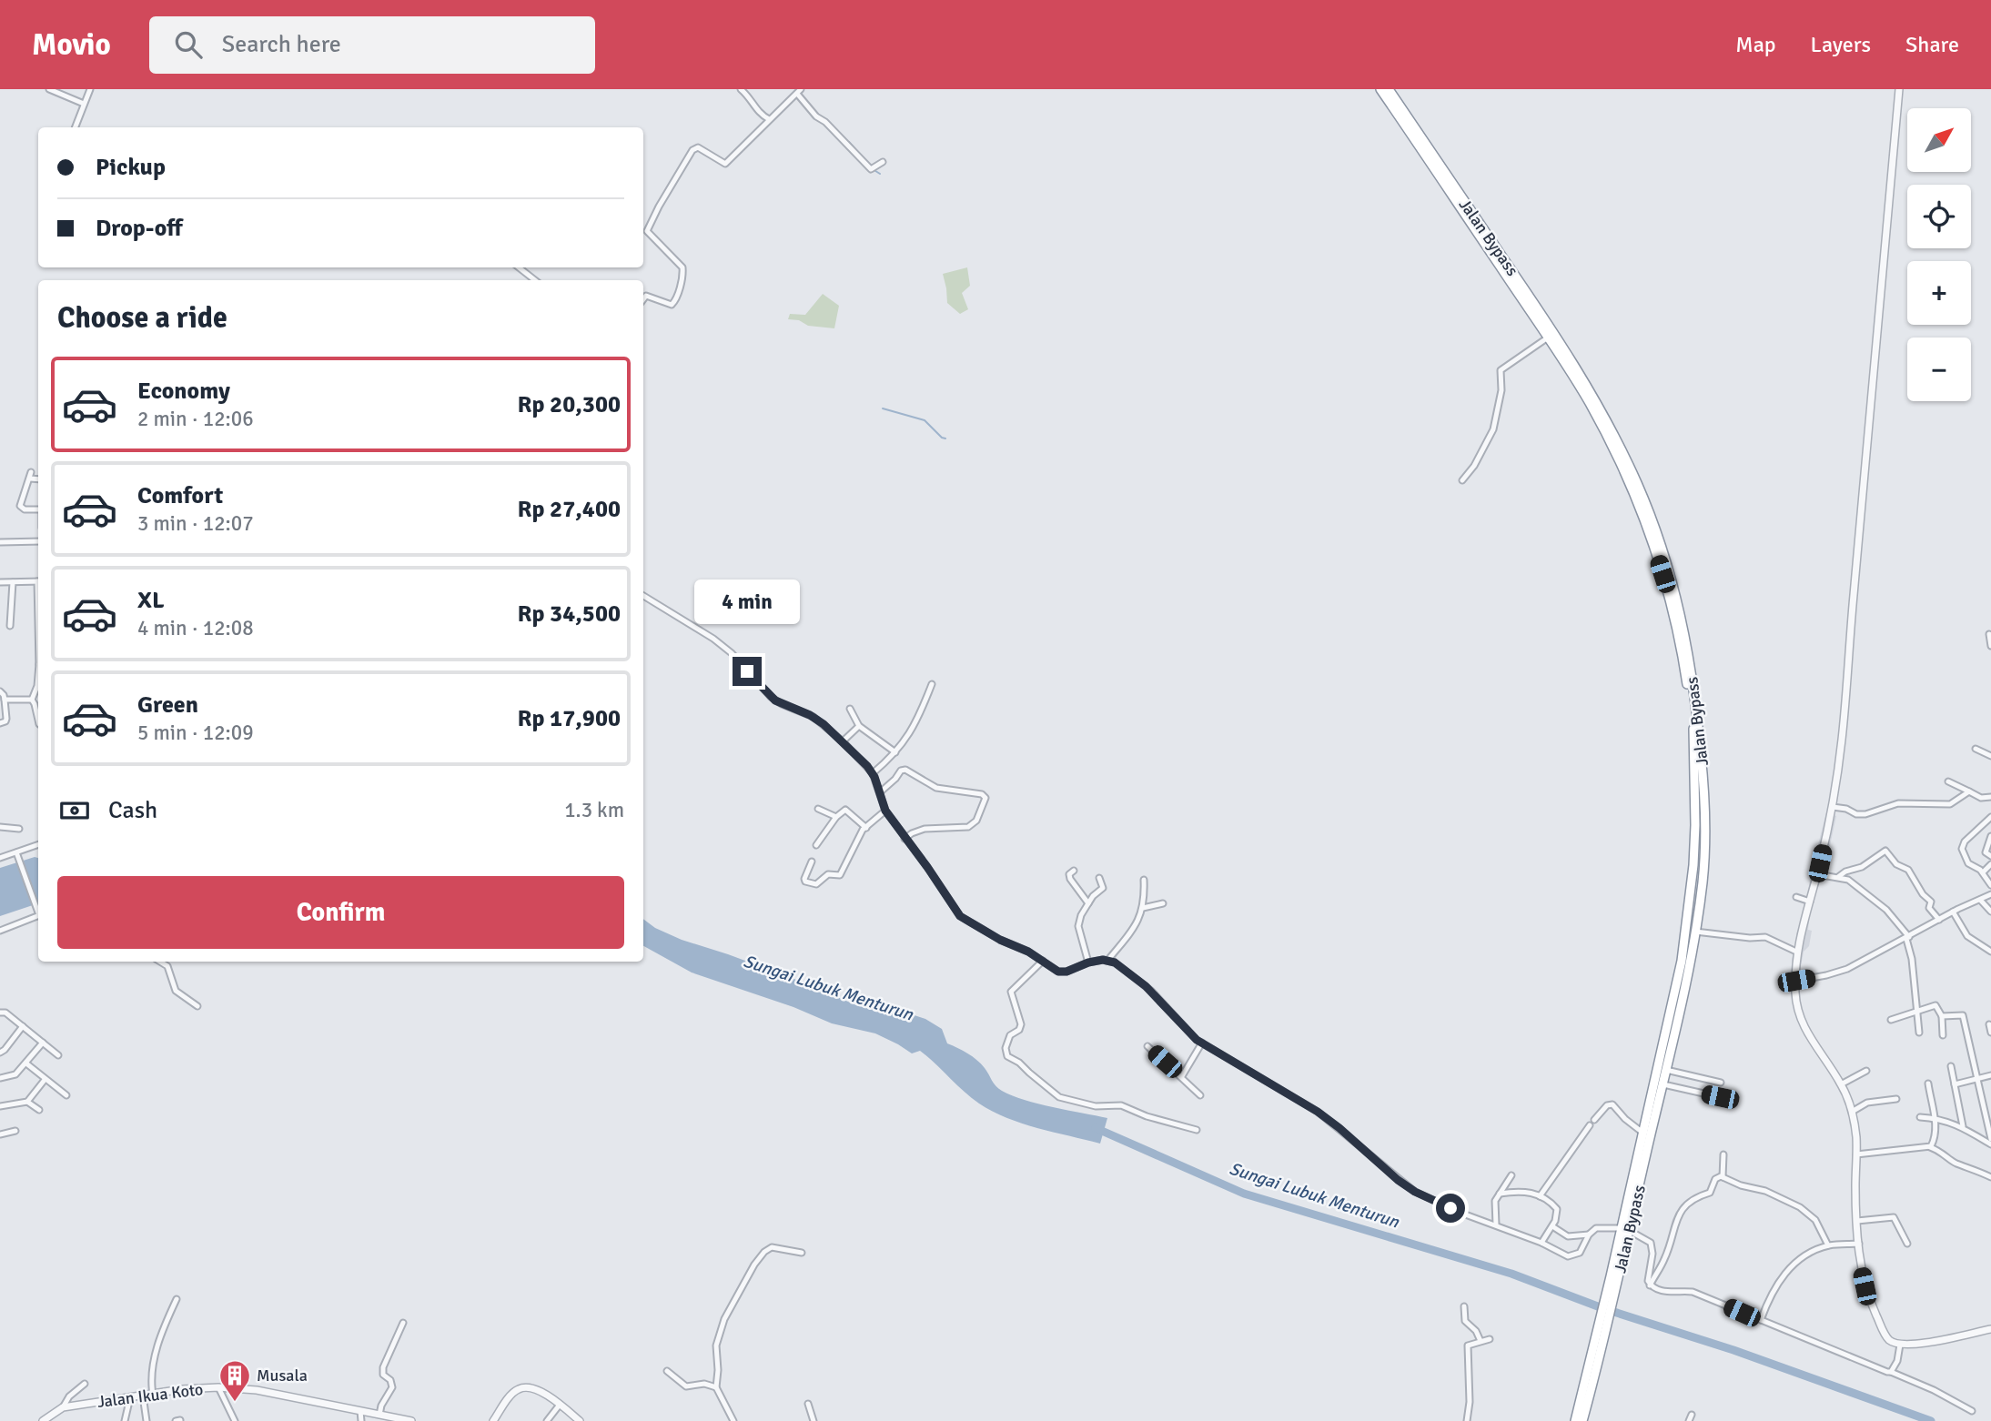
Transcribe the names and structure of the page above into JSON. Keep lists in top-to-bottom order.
{
  "streets": {
    "highway": ["Jalan Bypass"],
    "street": ["Jalan Ikua Koto"]
  },
  "water": ["Sungai Lubuk Menturun"],
  "places": {
    "building": ["Musala"]
  },
  "north": "top right",
  "page": {
    "header": "Movio",
    "search": "Search here",
    "nav": ["Map", "Layers", "Share"],
    "map_buttons": ["+", "−"],
    "banner": ["Pickup", "Drop-off"],
    "heading": "Choose a ride",
    "list": [
      {
        "name": "Economy",
        "note": "2 min · 12:06",
        "value": "Rp 20,300"
      },
      {
        "name": "Comfort",
        "note": "3 min · 12:07",
        "value": "Rp 27,400"
      },
      {
        "name": "XL",
        "note": "4 min · 12:08",
        "value": "Rp 34,500"
      },
      {
        "name": "Green",
        "note": "5 min · 12:09",
        "value": "Rp 17,900"
      }
    ],
    "bubble": "4 min",
    "pay": ["Cash", "1.3 km"],
    "buttons": "Confirm"
  }
}
